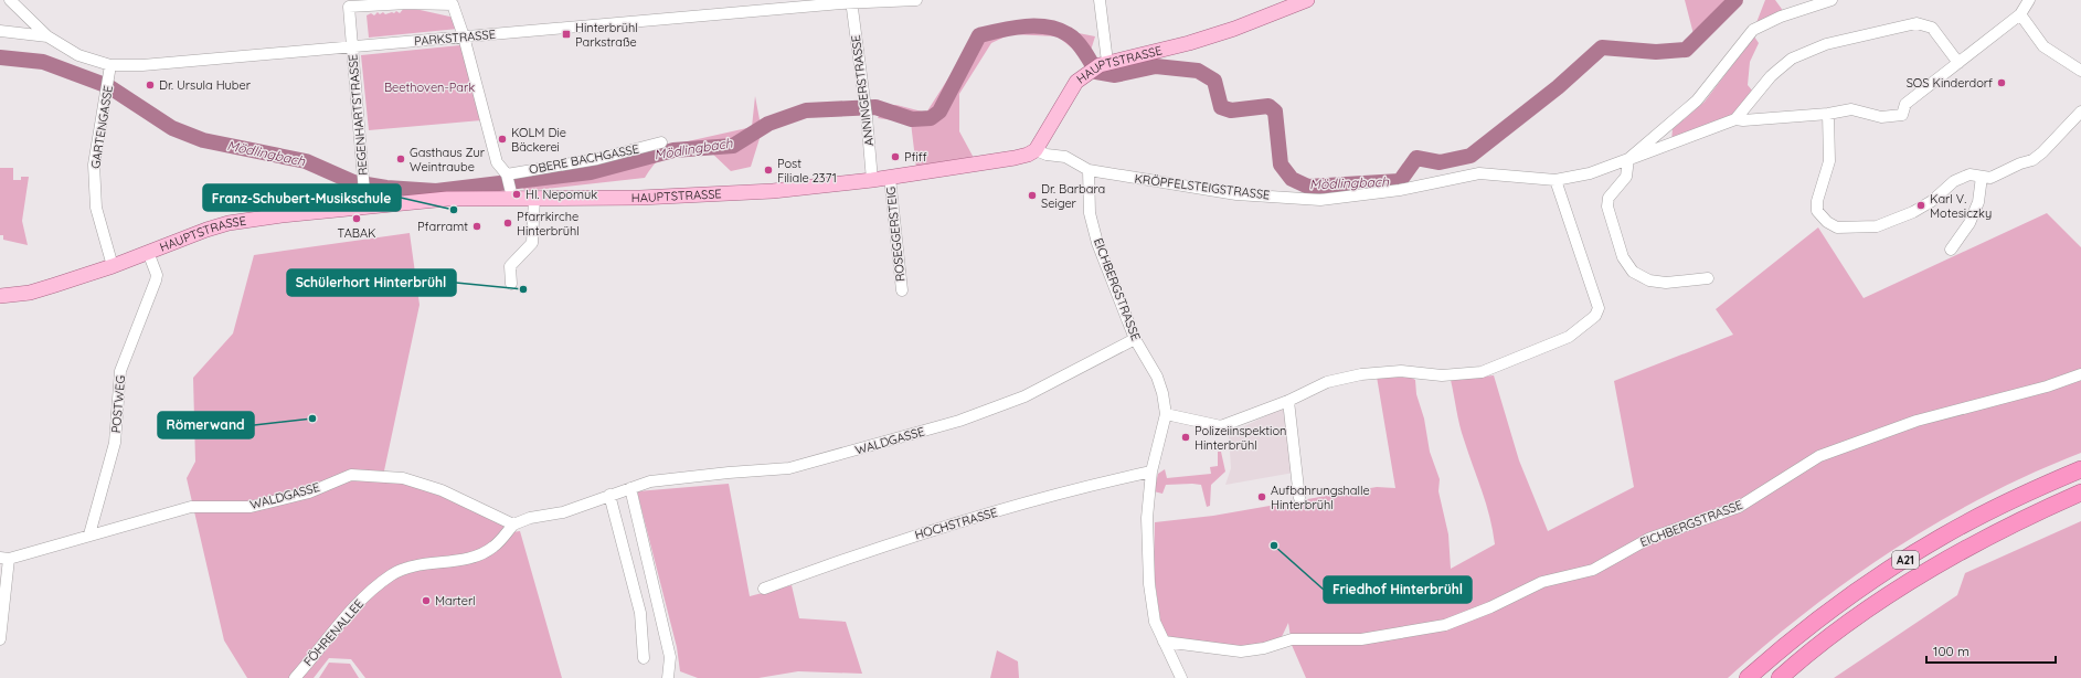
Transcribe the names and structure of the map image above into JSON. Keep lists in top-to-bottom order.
{
  "streets": {
    "highway": ["A21"],
    "main road": ["HAUPTSTRASSE"],
    "street": [
      "PARKSTRASSE",
      "ANNINGERSTRASSE",
      "REGENHARTSTRASSE",
      "GARTENGASSE",
      "OBERE BACHGASSE",
      "KRÖPFELSTEIGSTRASSE",
      "ROSEGGERSTEIG",
      "EICHBERGSTRASSE",
      "POSTWEG",
      "WALDGASSE",
      "HOCHSTRASSE",
      "FÖHRENALLEE"
    ]
  },
  "crossings": [
    ["PARKSTRASSE", "ANNINGERSTRASSE"],
    ["PARKSTRASSE", "REGENHARTSTRASSE"],
    ["PARKSTRASSE", "GARTENGASSE"],
    ["HAUPTSTRASSE", "ANNINGERSTRASSE"],
    ["HAUPTSTRASSE", "REGENHARTSTRASSE"],
    ["HAUPTSTRASSE", "GARTENGASSE"],
    ["HAUPTSTRASSE", "ROSEGGERSTEIG"],
    ["HAUPTSTRASSE", "POSTWEG"],
    ["KRÖPFELSTEIGSTRASSE", "EICHBERGSTRASSE"],
    ["EICHBERGSTRASSE", "WALDGASSE"],
    ["EICHBERGSTRASSE", "HOCHSTRASSE"],
    ["POSTWEG", "WALDGASSE"],
    ["WALDGASSE", "FÖHRENALLEE"]
  ],
  "water": ["Mödlingbach"],
  "parks": ["Beethoven-Park"],
  "places": {
    "transit": ["Hinterbrühl Parkstraße"],
    "other": [
      "SOS Kinderdorf",
      "Dr. Ursula Huber",
      "KOLM Die Bäckerei",
      "Pfiff",
      "Gasthaus Zur Weintraube",
      "Post Filiale 2371",
      "Hl. Nepomuk",
      "Dr. Barbara Seiger",
      "Karl V. Motesiczky",
      "Franz-Schubert-Musikschule",
      "TABAK",
      "Pfarrkirche Hinterbrühl",
      "Pfarramt",
      "Schülerhort Hinterbrühl",
      "Römerwand",
      "Polizeiinspektion Hinterbrühl",
      "Aufbahrungshalle Hinterbrühl",
      "Friedhof Hinterbrühl",
      "Marterl"
    ]
  },
  "scale_bar": "100 m"
}
